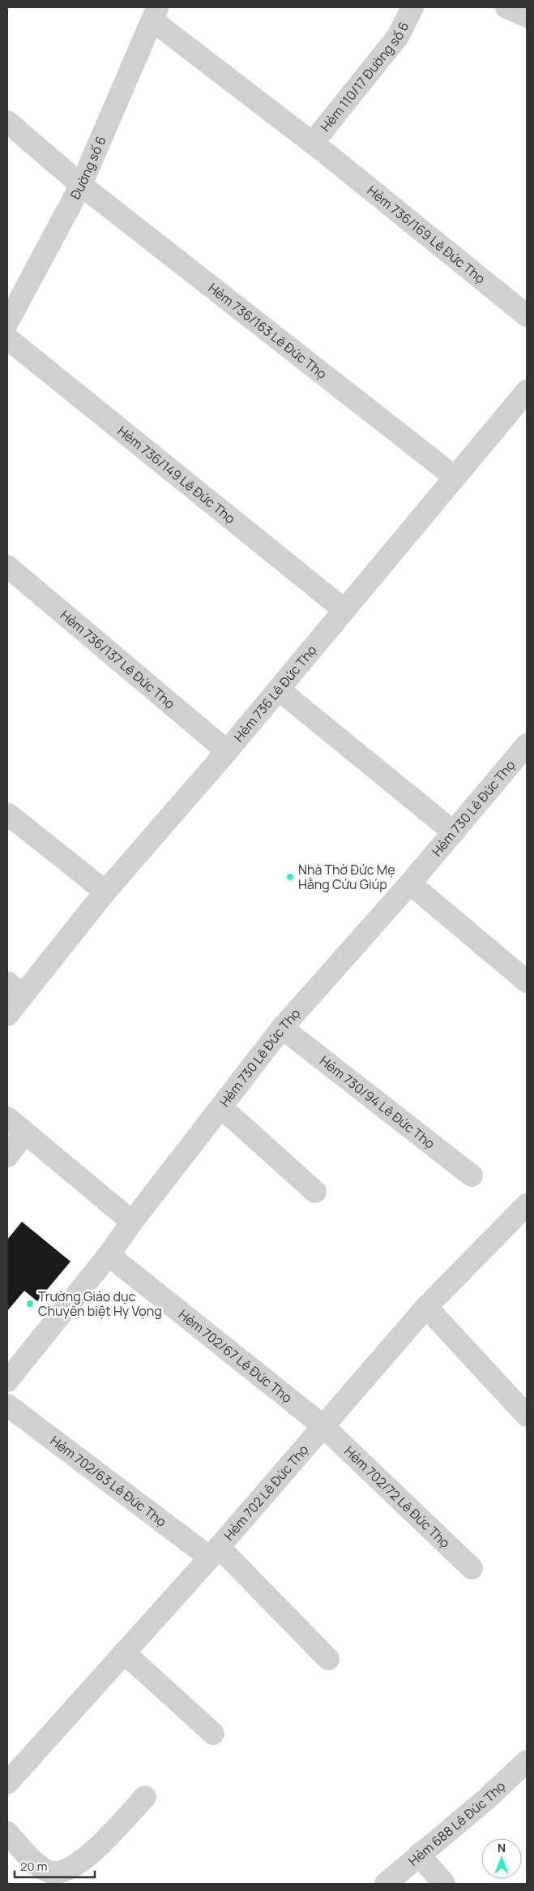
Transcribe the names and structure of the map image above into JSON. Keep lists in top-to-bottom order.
{
  "streets": {
    "street": [
      "Hẻm 110/17 Đường số 6",
      "Đường số 6",
      "Hẻm 736/169 Lê Đức Thọ",
      "Hẻm 736/163 Lê Đức Thọ",
      "Hẻm 736/149 Lê Đức Thọ",
      "Hẻm 736/137 Lê Đức Thọ",
      "Hẻm 736 Lê Đức Thọ",
      "Hẻm 730 Lê Đức Thọ",
      "Hẻm 730/94 Lê Đức Thọ",
      "Hẻm 702/67 Lê Đức Thọ",
      "Hẻm 702/63 Lê Đức Thọ",
      "Hẻm 702 Lê Đức Thọ",
      "Hẻm 702/72 Lê Đức Thọ",
      "Hẻm 688 Lê Đức Thọ"
    ]
  },
  "crossings": [
    ["Hẻm 110/17 Đường số 6", "Hẻm 736/169 Lê Đức Thọ"],
    ["Đường số 6", "Hẻm 736/169 Lê Đức Thọ"],
    ["Đường số 6", "Hẻm 736/163 Lê Đức Thọ"],
    ["Hẻm 736/163 Lê Đức Thọ", "Hẻm 736 Lê Đức Thọ"],
    ["Hẻm 736/149 Lê Đức Thọ", "Hẻm 736 Lê Đức Thọ"],
    ["Hẻm 736/137 Lê Đức Thọ", "Hẻm 736 Lê Đức Thọ"],
    ["Hẻm 730 Lê Đức Thọ", "Hẻm 730/94 Lê Đức Thọ"],
    ["Hẻm 730 Lê Đức Thọ", "Hẻm 702/67 Lê Đức Thọ"],
    ["Hẻm 702/67 Lê Đức Thọ", "Hẻm 702 Lê Đức Thọ"],
    ["Hẻm 702/67 Lê Đức Thọ", "Hẻm 702/72 Lê Đức Thọ"],
    ["Hẻm 702/63 Lê Đức Thọ", "Hẻm 702 Lê Đức Thọ"],
    ["Hẻm 702 Lê Đức Thọ", "Hẻm 702/72 Lê Đức Thọ"]
  ],
  "places": ["Nhà Thờ Đức Mẹ Hằng Cứu Giúp", "Trường Giáo dục Chuyên biệt Hy Vọng"],
  "scale_bar": "20 m",
  "north": "top"
}
